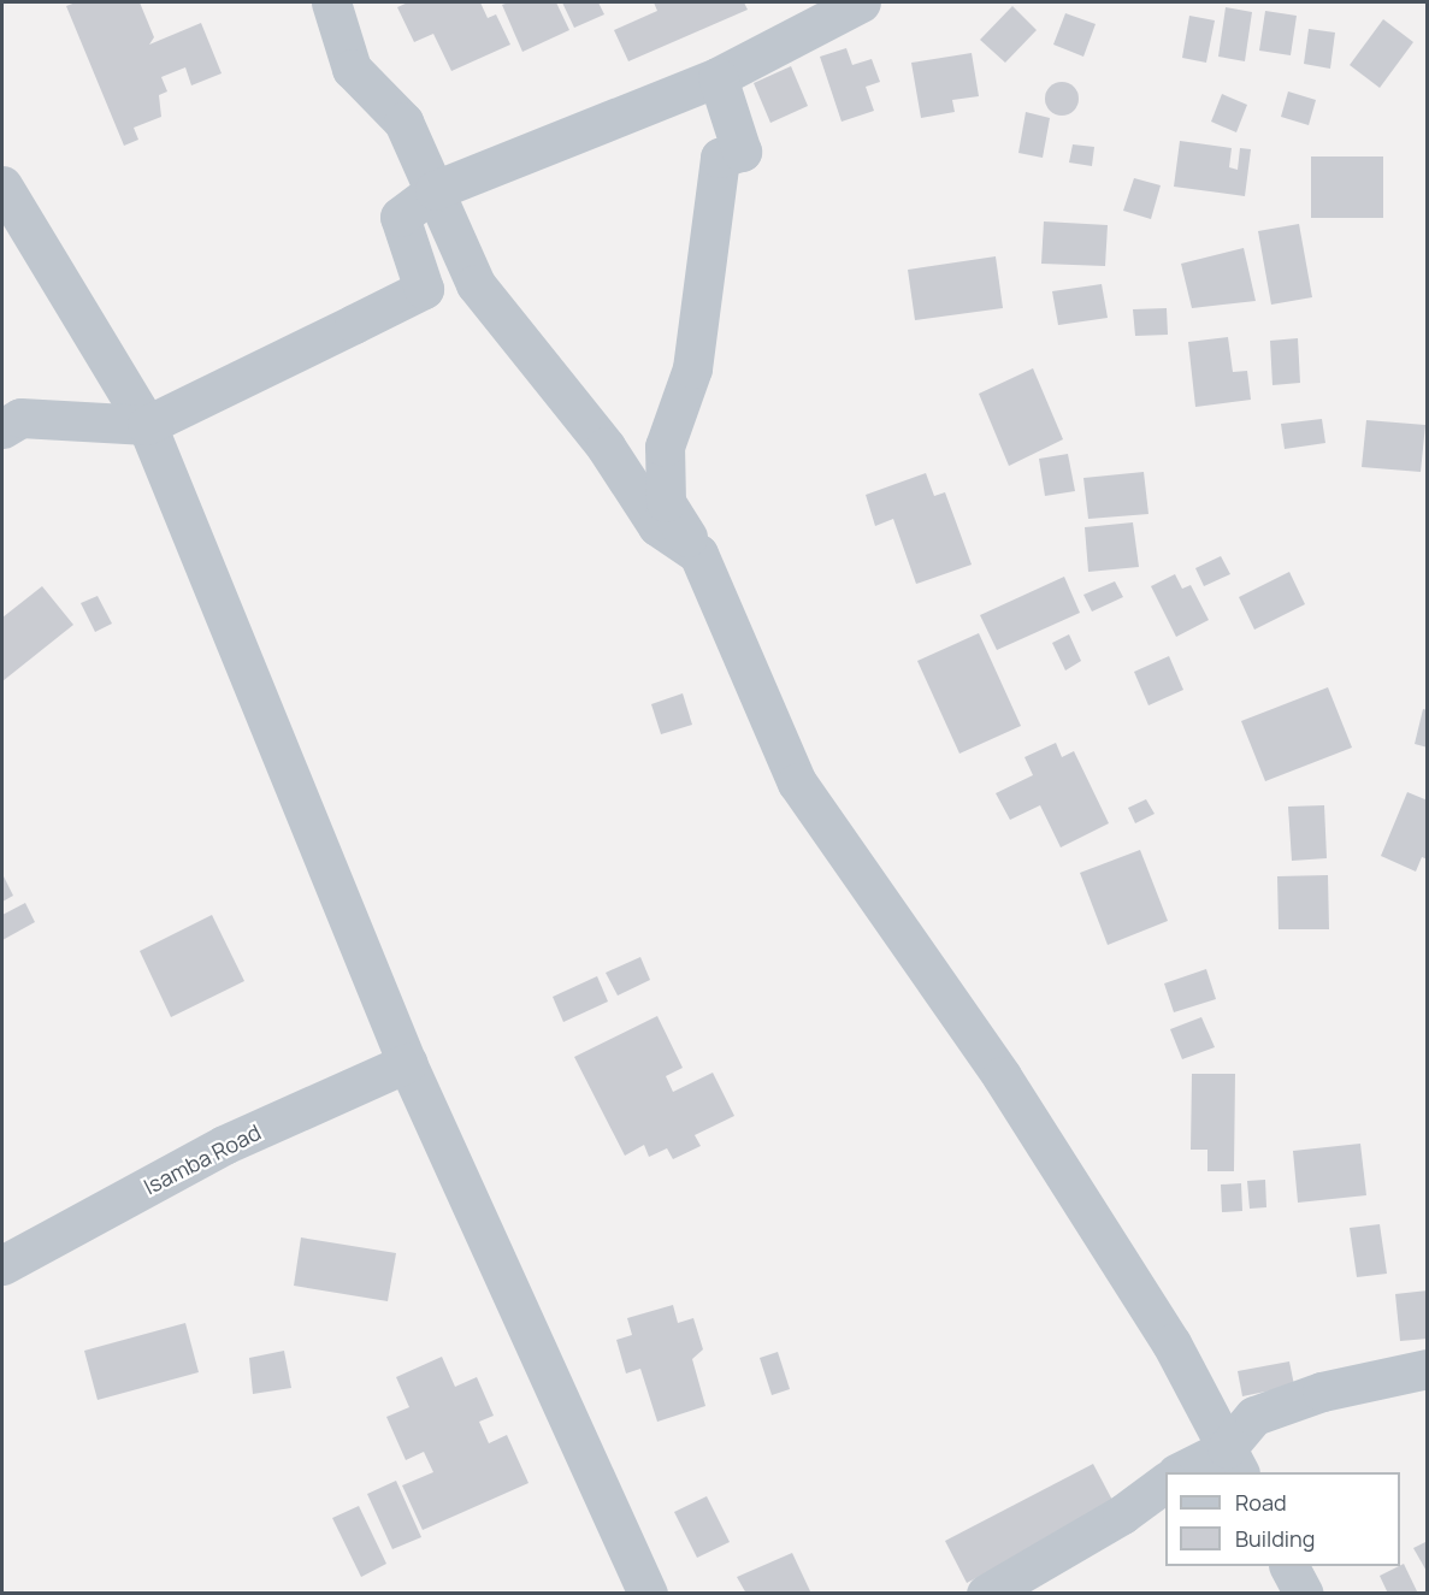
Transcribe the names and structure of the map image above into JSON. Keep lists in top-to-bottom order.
{
  "streets": {
    "street": ["Isamba Road"]
  },
  "legend": ["Road", "Building"]
}
